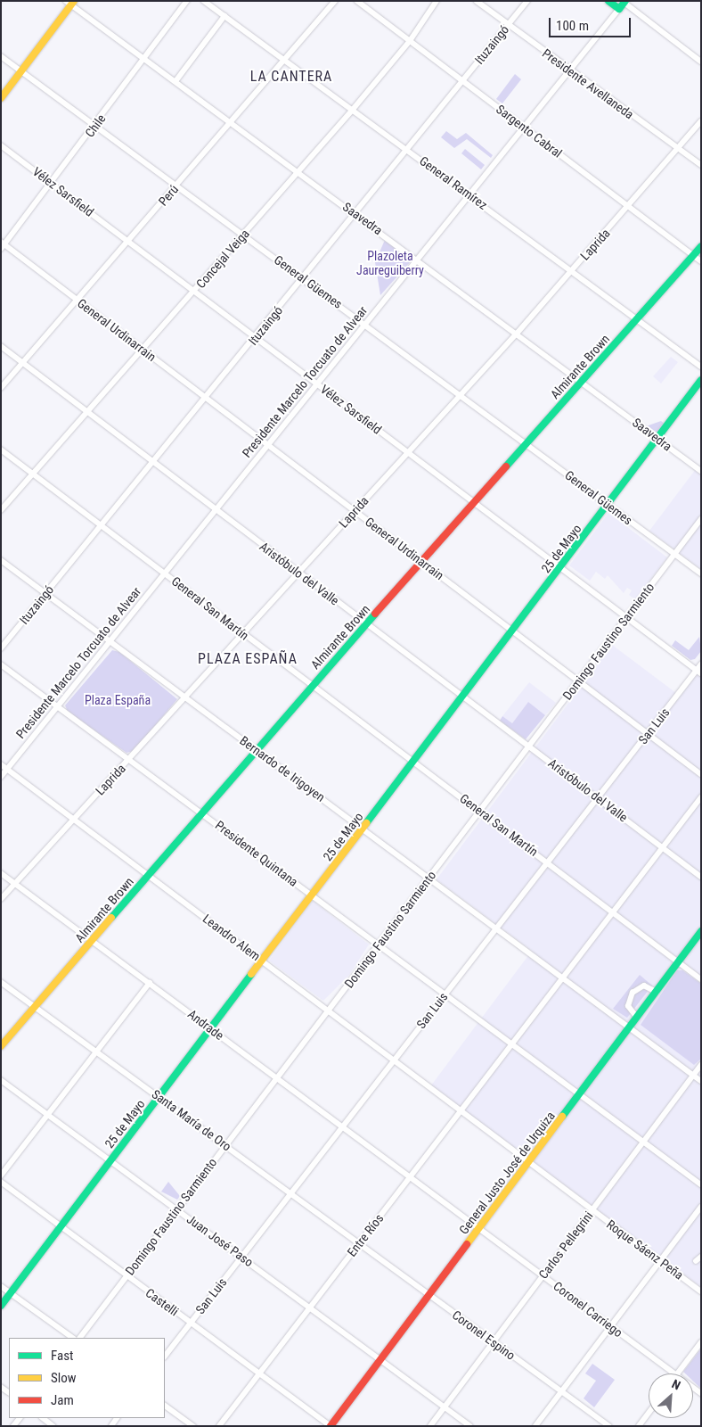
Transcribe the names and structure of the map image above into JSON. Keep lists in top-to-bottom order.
{
  "streets": {
    "street": [
      "Ituzaingó",
      "Presidente Avellaneda",
      "Chile",
      "Sargento Cabral",
      "General Ramírez",
      "Vélez Sarsfield",
      "Perú",
      "Saavedra",
      "Laprida",
      "Concejal Veiga",
      "General Güemes",
      "General Urdinarrain",
      "Almirante Brown",
      "Presidente Marcelo Torcuato de Alvear",
      "25 de Mayo",
      "Aristóbulo del Valle",
      "General San Martín",
      "Domingo Faustino Sarmiento",
      "San Luis",
      "Bernardo de Irigoyen",
      "Presidente Quintana",
      "Leandro Alem",
      "Andrade",
      "Santa María de Oro",
      "General Justo José de Urquiza",
      "Entre Ríos",
      "Juan José Paso",
      "Carlos Pellegrini",
      "Roque Sáenz Peña",
      "Castelli",
      "Coronel Carriego",
      "Coronel Espino"
    ]
  },
  "crossings": [
    ["Ituzaingó", "Presidente Avellaneda"],
    ["Ituzaingó", "Sargento Cabral"],
    ["Ituzaingó", "General Ramírez"],
    ["Ituzaingó", "Vélez Sarsfield"],
    ["Ituzaingó", "Saavedra"],
    ["Ituzaingó", "General Güemes"],
    ["Ituzaingó", "General Urdinarrain"],
    ["Ituzaingó", "Aristóbulo del Valle"],
    ["Ituzaingó", "General San Martín"],
    ["Ituzaingó", "Bernardo de Irigoyen"],
    ["Presidente Avellaneda", "Laprida"],
    ["Presidente Avellaneda", "Presidente Marcelo Torcuato de Alvear"],
    ["Chile", "Vélez Sarsfield"],
    ["Chile", "Saavedra"],
    ["Chile", "General Güemes"],
    ["Chile", "General Urdinarrain"],
    ["Sargento Cabral", "Laprida"],
    ["Sargento Cabral", "Concejal Veiga"],
    ["Sargento Cabral", "Almirante Brown"],
    ["Sargento Cabral", "Presidente Marcelo Torcuato de Alvear"],
    ["General Ramírez", "Perú"],
    ["General Ramírez", "Laprida"],
    ["General Ramírez", "Concejal Veiga"],
    ["General Ramírez", "Almirante Brown"],
    ["General Ramírez", "Presidente Marcelo Torcuato de Alvear"],
    ["Vélez Sarsfield", "Perú"],
    ["Vélez Sarsfield", "Laprida"],
    ["Vélez Sarsfield", "Concejal Veiga"],
    ["Vélez Sarsfield", "Almirante Brown"],
    ["Vélez Sarsfield", "Presidente Marcelo Torcuato de Alvear"],
    ["Vélez Sarsfield", "25 de Mayo"],
    ["Vélez Sarsfield", "Domingo Faustino Sarmiento"],
    ["Vélez Sarsfield", "San Luis"],
    ["Perú", "Saavedra"],
    ["Perú", "General Güemes"],
    ["Perú", "General Urdinarrain"],
    ["Perú", "Aristóbulo del Valle"],
    ["Saavedra", "Laprida"],
    ["Saavedra", "Concejal Veiga"],
    ["Saavedra", "Almirante Brown"],
    ["Saavedra", "Presidente Marcelo Torcuato de Alvear"],
    ["Saavedra", "25 de Mayo"],
    ["Laprida", "General Güemes"],
    ["Laprida", "General Urdinarrain"],
    ["Laprida", "Aristóbulo del Valle"],
    ["Laprida", "General San Martín"],
    ["Laprida", "Bernardo de Irigoyen"],
    ["Laprida", "Presidente Quintana"],
    ["Laprida", "Leandro Alem"],
    ["Laprida", "Andrade"],
    ["Concejal Veiga", "General Güemes"],
    ["Concejal Veiga", "General Urdinarrain"],
    ["Concejal Veiga", "Aristóbulo del Valle"],
    ["Concejal Veiga", "General San Martín"],
    ["General Güemes", "Almirante Brown"],
    ["General Güemes", "Presidente Marcelo Torcuato de Alvear"],
    ["General Güemes", "25 de Mayo"],
    ["General Güemes", "Domingo Faustino Sarmiento"],
    ["General Urdinarrain", "Almirante Brown"],
    ["General Urdinarrain", "Presidente Marcelo Torcuato de Alvear"],
    ["General Urdinarrain", "25 de Mayo"],
    ["General Urdinarrain", "Domingo Faustino Sarmiento"],
    ["General Urdinarrain", "San Luis"],
    ["Almirante Brown", "Aristóbulo del Valle"],
    ["Almirante Brown", "General San Martín"],
    ["Almirante Brown", "Bernardo de Irigoyen"],
    ["Almirante Brown", "Presidente Quintana"],
    ["Almirante Brown", "Leandro Alem"],
    ["Almirante Brown", "Andrade"],
    ["Almirante Brown", "Santa María de Oro"],
    ["Presidente Marcelo Torcuato de Alvear", "Aristóbulo del Valle"],
    ["Presidente Marcelo Torcuato de Alvear", "General San Martín"],
    ["Presidente Marcelo Torcuato de Alvear", "Bernardo de Irigoyen"],
    ["Presidente Marcelo Torcuato de Alvear", "Presidente Quintana"],
    ["Presidente Marcelo Torcuato de Alvear", "Leandro Alem"],
    ["25 de Mayo", "Aristóbulo del Valle"],
    ["25 de Mayo", "General San Martín"],
    ["25 de Mayo", "Bernardo de Irigoyen"],
    ["25 de Mayo", "Presidente Quintana"],
    ["25 de Mayo", "Leandro Alem"],
    ["25 de Mayo", "Andrade"],
    ["25 de Mayo", "Santa María de Oro"],
    ["25 de Mayo", "Juan José Paso"],
    ["25 de Mayo", "Castelli"],
    ["Aristóbulo del Valle", "Domingo Faustino Sarmiento"],
    ["Aristóbulo del Valle", "San Luis"],
    ["Aristóbulo del Valle", "Entre Ríos"],
    ["General San Martín", "Domingo Faustino Sarmiento"],
    ["General San Martín", "San Luis"],
    ["General San Martín", "General Justo José de Urquiza"],
    ["General San Martín", "Entre Ríos"],
    ["Domingo Faustino Sarmiento", "Bernardo de Irigoyen"],
    ["Domingo Faustino Sarmiento", "Presidente Quintana"],
    ["Domingo Faustino Sarmiento", "Leandro Alem"],
    ["Domingo Faustino Sarmiento", "Andrade"],
    ["Domingo Faustino Sarmiento", "Santa María de Oro"],
    ["Domingo Faustino Sarmiento", "Juan José Paso"],
    ["Domingo Faustino Sarmiento", "Castelli"],
    ["San Luis", "Bernardo de Irigoyen"],
    ["San Luis", "Presidente Quintana"],
    ["San Luis", "Leandro Alem"],
    ["San Luis", "Andrade"],
    ["San Luis", "Santa María de Oro"],
    ["San Luis", "Juan José Paso"],
    ["San Luis", "Castelli"],
    ["Bernardo de Irigoyen", "General Justo José de Urquiza"],
    ["Bernardo de Irigoyen", "Entre Ríos"],
    ["Bernardo de Irigoyen", "Carlos Pellegrini"],
    ["Presidente Quintana", "General Justo José de Urquiza"],
    ["Presidente Quintana", "Entre Ríos"],
    ["Presidente Quintana", "Carlos Pellegrini"],
    ["Leandro Alem", "Entre Ríos"],
    ["Leandro Alem", "Roque Sáenz Peña"],
    ["Andrade", "Entre Ríos"],
    ["Andrade", "Coronel Carriego"],
    ["Santa María de Oro", "Entre Ríos"],
    ["Santa María de Oro", "Coronel Espino"],
    ["General Justo José de Urquiza", "Juan José Paso"],
    ["General Justo José de Urquiza", "Roque Sáenz Peña"],
    ["General Justo José de Urquiza", "Castelli"],
    ["General Justo José de Urquiza", "Coronel Carriego"],
    ["General Justo José de Urquiza", "Coronel Espino"],
    ["Entre Ríos", "Juan José Paso"],
    ["Entre Ríos", "Roque Sáenz Peña"],
    ["Entre Ríos", "Castelli"],
    ["Entre Ríos", "Coronel Carriego"],
    ["Entre Ríos", "Coronel Espino"],
    ["Juan José Paso", "Carlos Pellegrini"],
    ["Carlos Pellegrini", "Roque Sáenz Peña"],
    ["Carlos Pellegrini", "Coronel Carriego"],
    ["Carlos Pellegrini", "Coronel Espino"]
  ],
  "districts": ["LA CANTERA", "PLAZA ESPAÑA"],
  "parks": ["Plazoleta Jaureguiberry", "Plaza España"],
  "legend": ["Fast", "Slow", "Jam"],
  "scale_bar": "100 m",
  "north": "top right"
}
